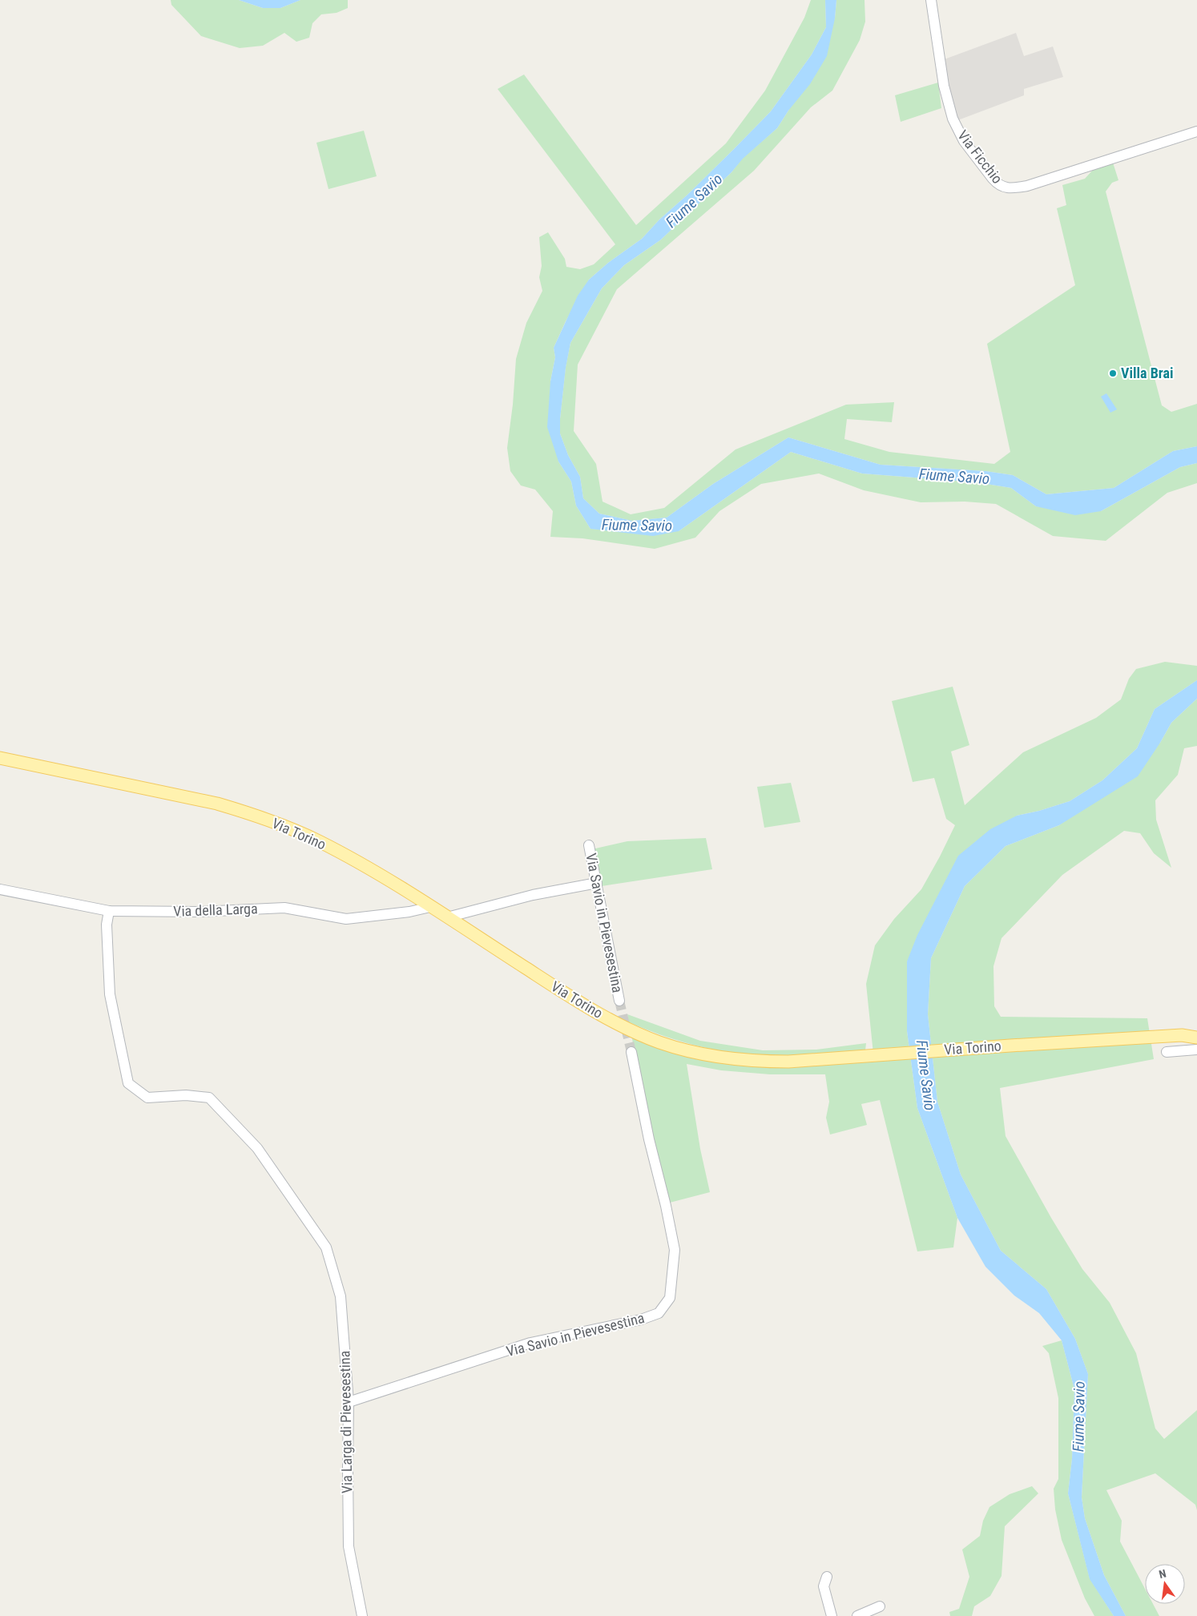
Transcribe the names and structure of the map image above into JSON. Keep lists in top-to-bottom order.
{
  "streets": {
    "main road": ["Via Torino"],
    "street": [
      "Via Ficchio",
      "Via della Larga",
      "Via Savio in Pievesestina",
      "Via Larga di Pievesestina"
    ]
  },
  "crossings": [
    ["Via Torino", "Via della Larga"],
    ["Via della Larga", "Via Larga di Pievesestina"],
    ["Via Savio in Pievesestina", "Via Larga di Pievesestina"]
  ],
  "water": ["Fiume Savio"],
  "places": ["Villa Brai"],
  "north": "top"
}
